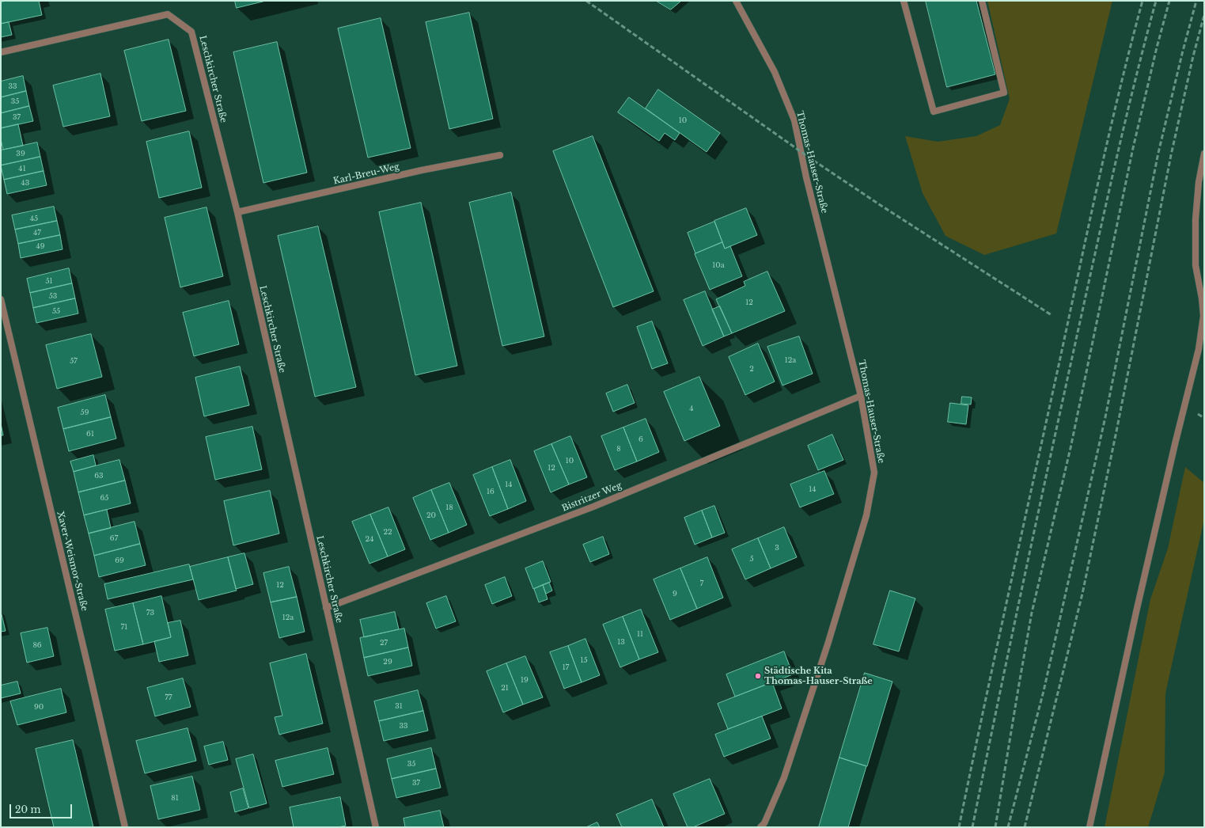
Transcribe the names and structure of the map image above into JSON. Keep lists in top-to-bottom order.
{
  "streets": {
    "street": [
      "Leschkircher Straße",
      "Thomas-Hauser-Straße",
      "Karl-Breu-Weg",
      "Bistritzer Weg",
      "Xaver-Weismor-Straße"
    ]
  },
  "crossings": [
    ["Leschkircher Straße", "Karl-Breu-Weg"],
    ["Leschkircher Straße", "Bistritzer Weg"],
    ["Thomas-Hauser-Straße", "Bistritzer Weg"]
  ],
  "places": ["Städtische Kita Thomas-Hauser-Straße"],
  "house_numbers": [
    "33",
    "35",
    "37",
    "10",
    "39",
    "41",
    "43",
    "45",
    "47",
    "49",
    "10a",
    "51",
    "53",
    "12",
    "55",
    "12a",
    "57",
    "2",
    "4",
    "59",
    "61",
    "6",
    "8",
    "10",
    "12",
    "63",
    "14",
    "14",
    "16",
    "65",
    "18",
    "20",
    "22",
    "67",
    "24",
    "3",
    "5",
    "69",
    "7",
    "12",
    "9",
    "73",
    "12a",
    "71",
    "11",
    "13",
    "27",
    "86",
    "15",
    "29",
    "17",
    "19",
    "21",
    "77",
    "31",
    "90",
    "33",
    "35",
    "37",
    "81"
  ],
  "scale_bar": "20 m"
}
